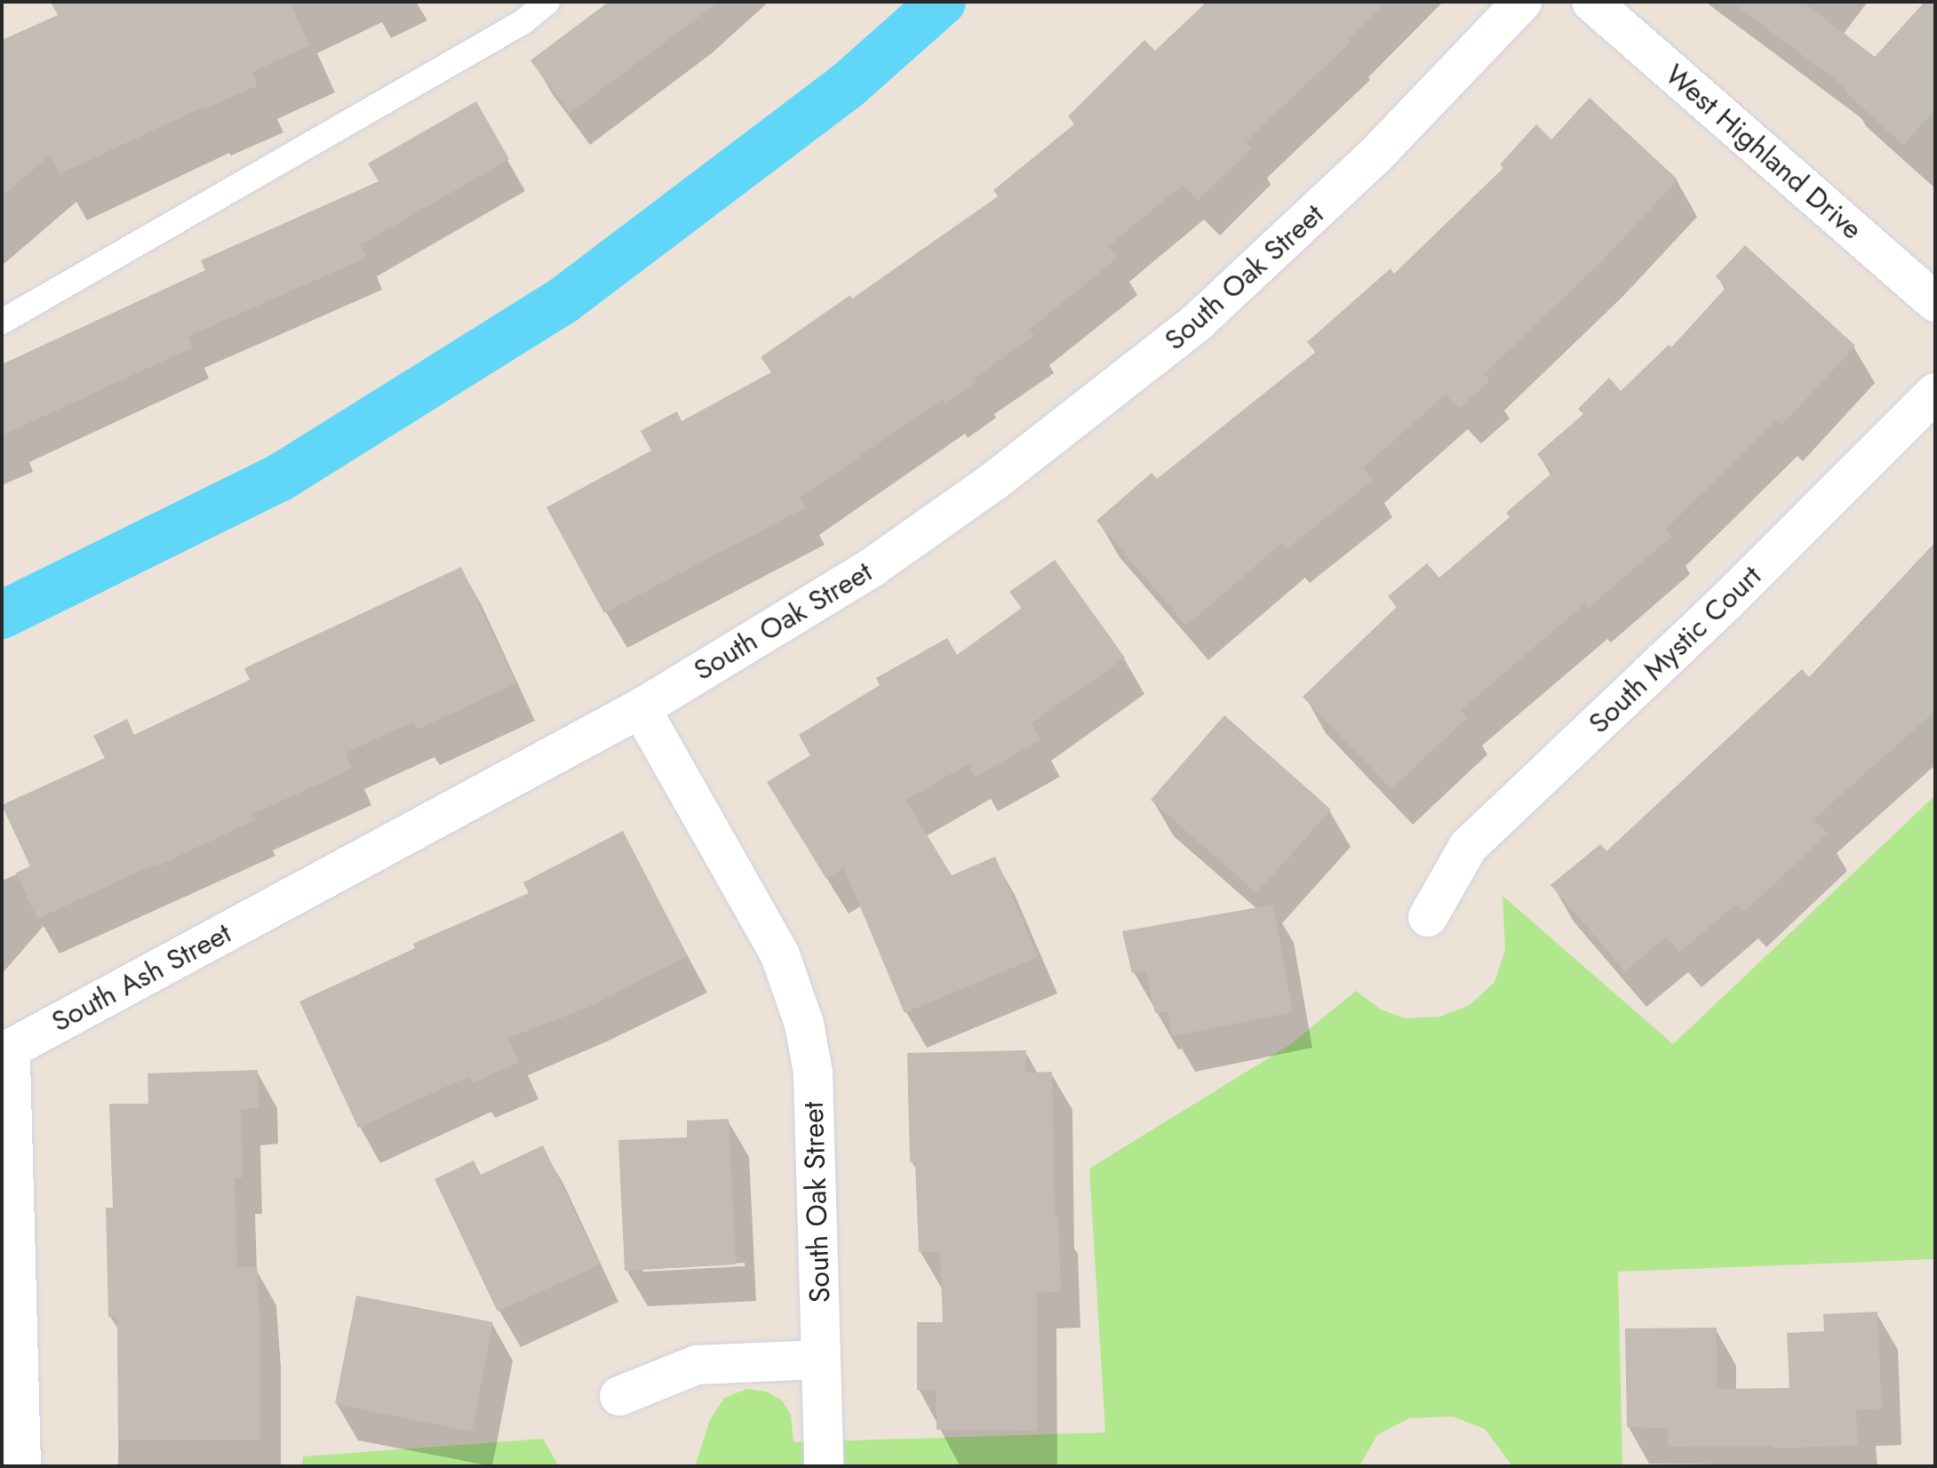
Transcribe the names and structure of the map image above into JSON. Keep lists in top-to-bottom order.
{
  "streets": {
    "street": [
      "West Highland Drive",
      "South Oak Street",
      "South Mystic Court",
      "South Ash Street"
    ]
  },
  "crossings": [
    ["South Oak Street", "South Ash Street"]
  ]
}
